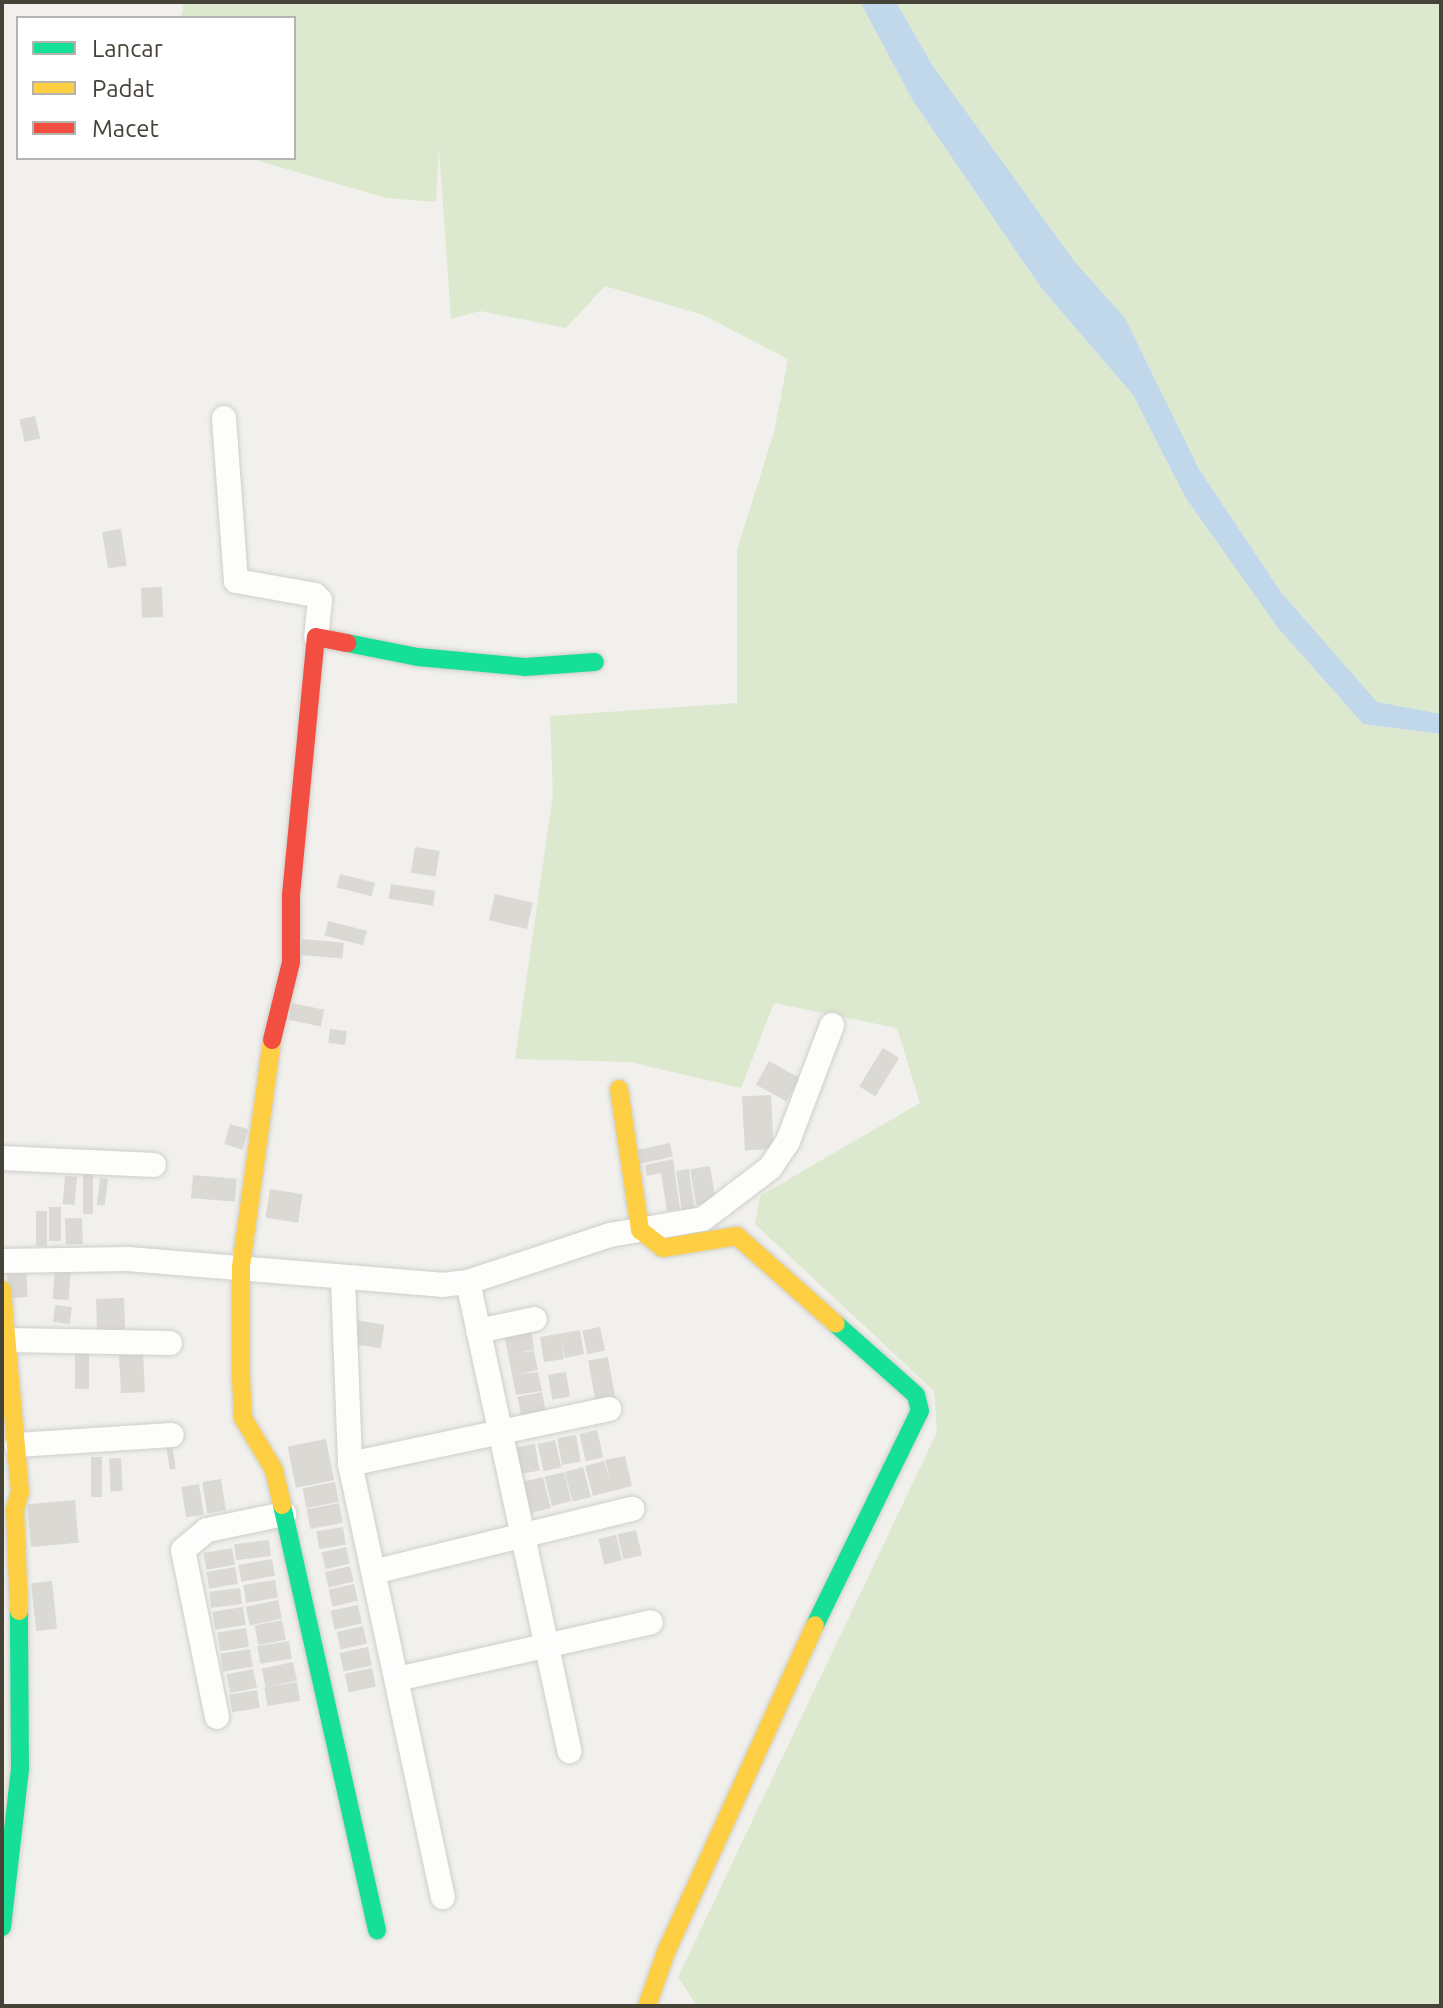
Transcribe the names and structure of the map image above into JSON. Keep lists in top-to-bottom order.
{
  "legend": ["Lancar", "Padat", "Macet"]
}
